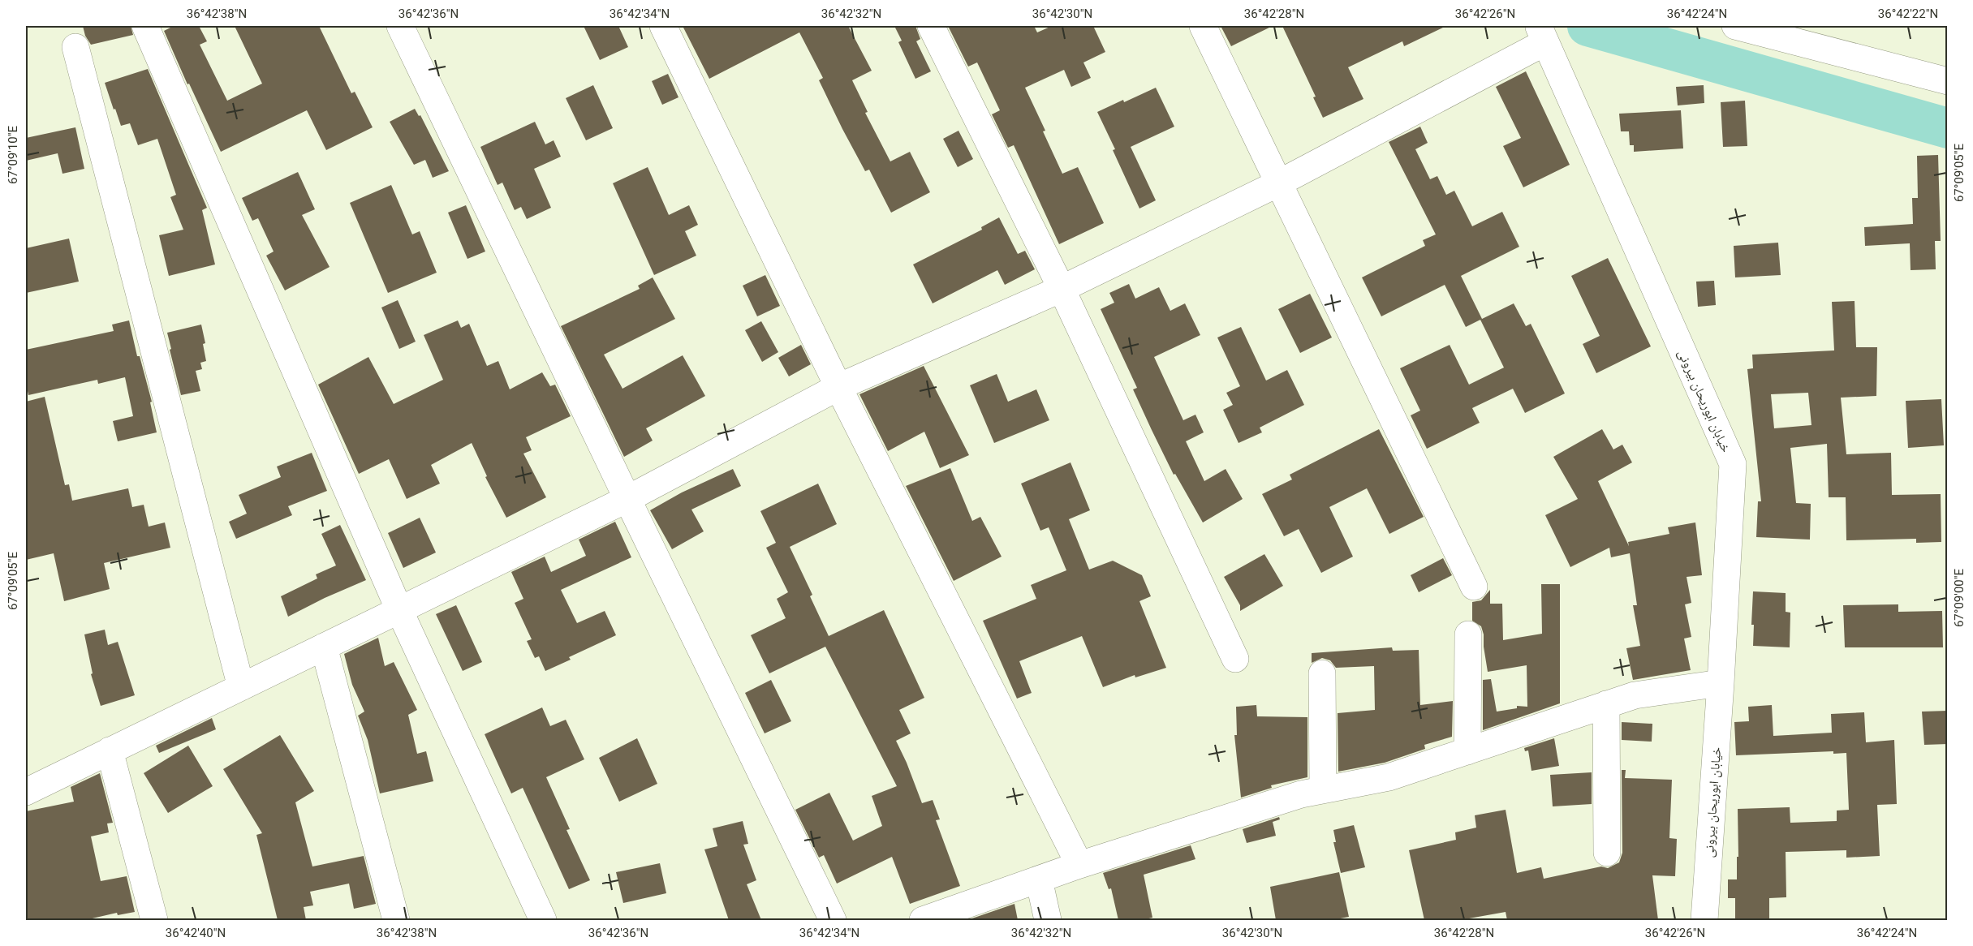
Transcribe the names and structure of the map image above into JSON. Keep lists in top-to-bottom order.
{
  "streets": {
    "street": ["خیابان ابوریحان بیرونی"]
  },
  "coordinates": [
    "36°42'38\"N",
    "36°42'36\"N",
    "36°42'34\"N",
    "36°42'32\"N",
    "36°42'30\"N",
    "36°42'28\"N",
    "36°42'26\"N",
    "36°42'24\"N",
    "36°42'22\"N",
    "67°09'10\"E",
    "67°09'05\"E",
    "67°09'00\"E",
    "36°42'40\"N"
  ]
}
